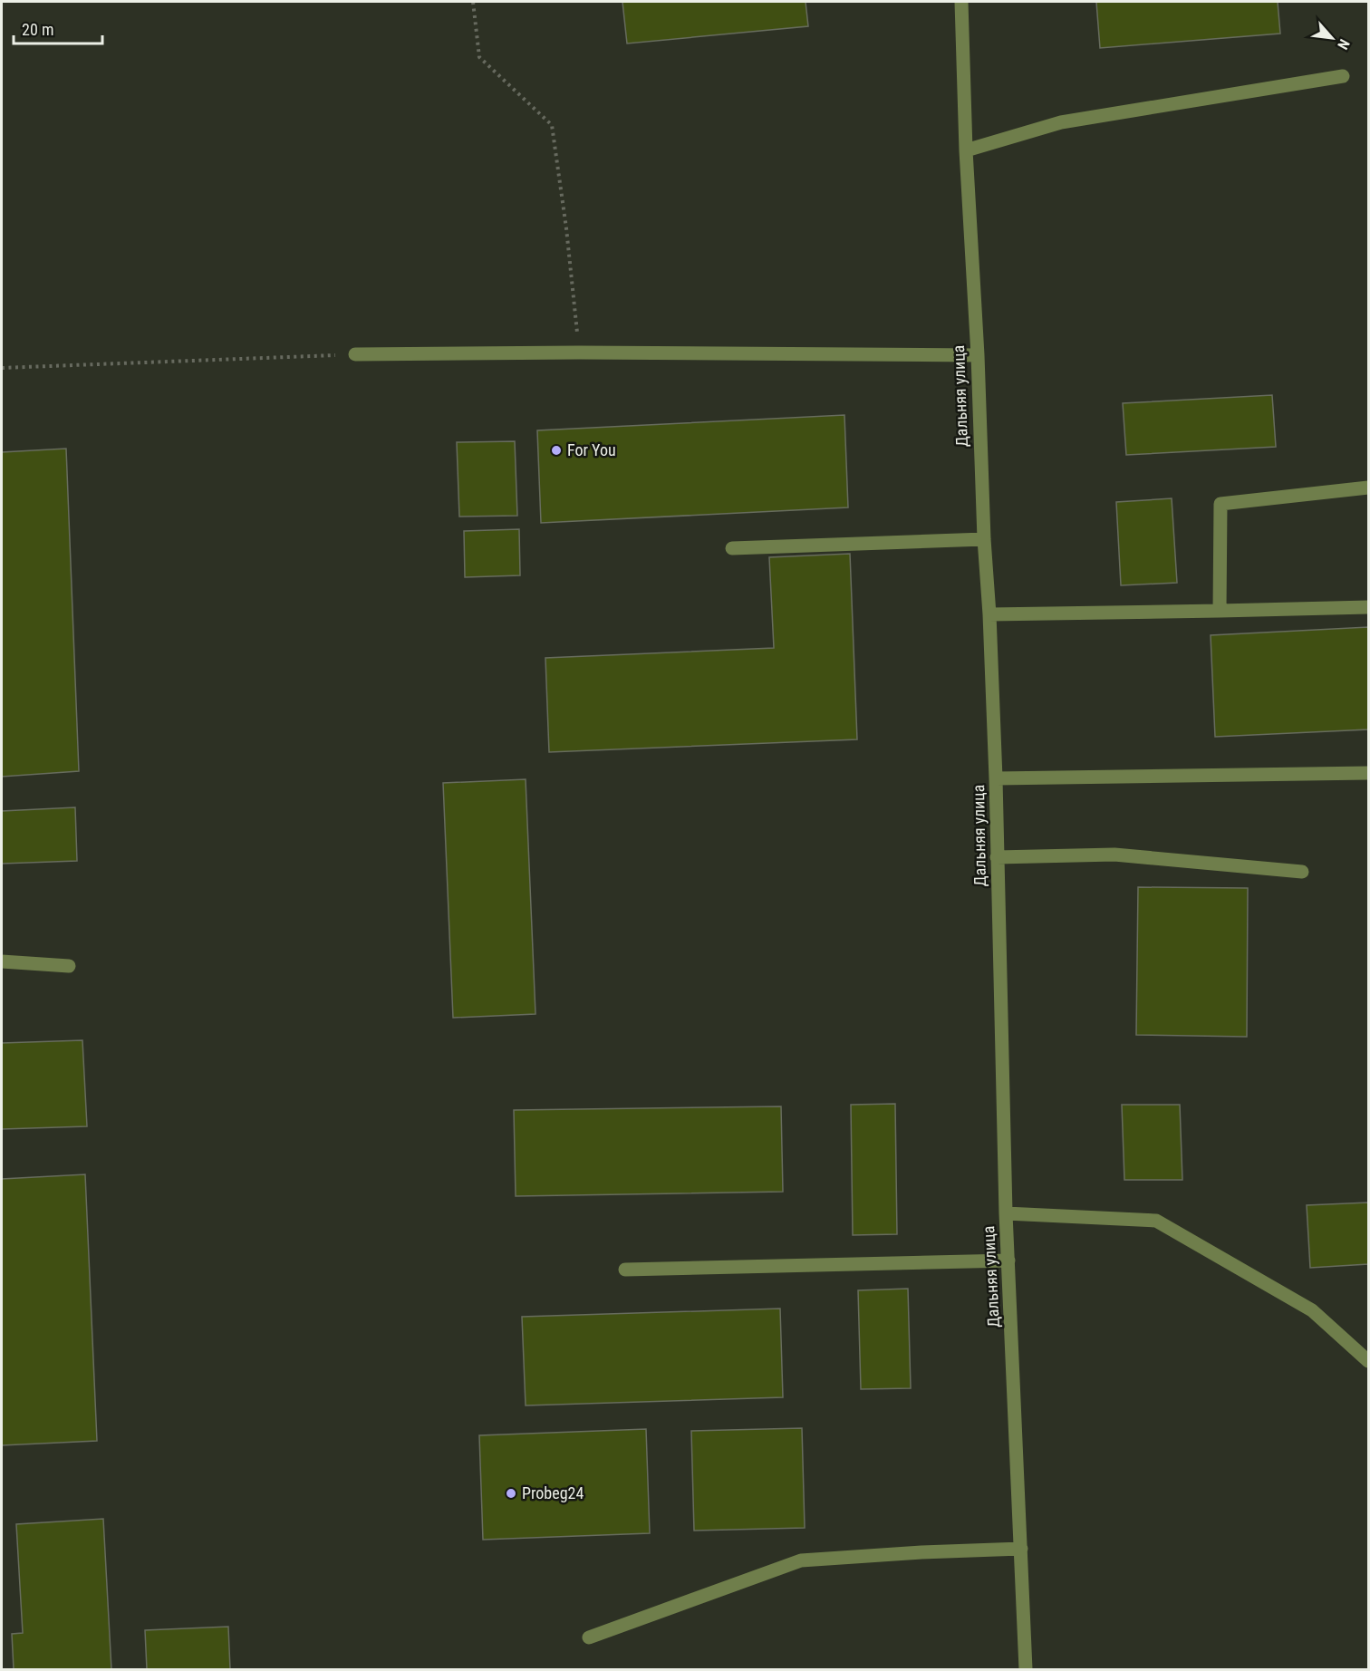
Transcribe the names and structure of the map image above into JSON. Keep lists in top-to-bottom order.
{
  "streets": {
    "street": ["Дальняя улица"]
  },
  "places": ["For You", "Probeg24"],
  "scale_bar": "20 m",
  "north": "bottom right"
}
